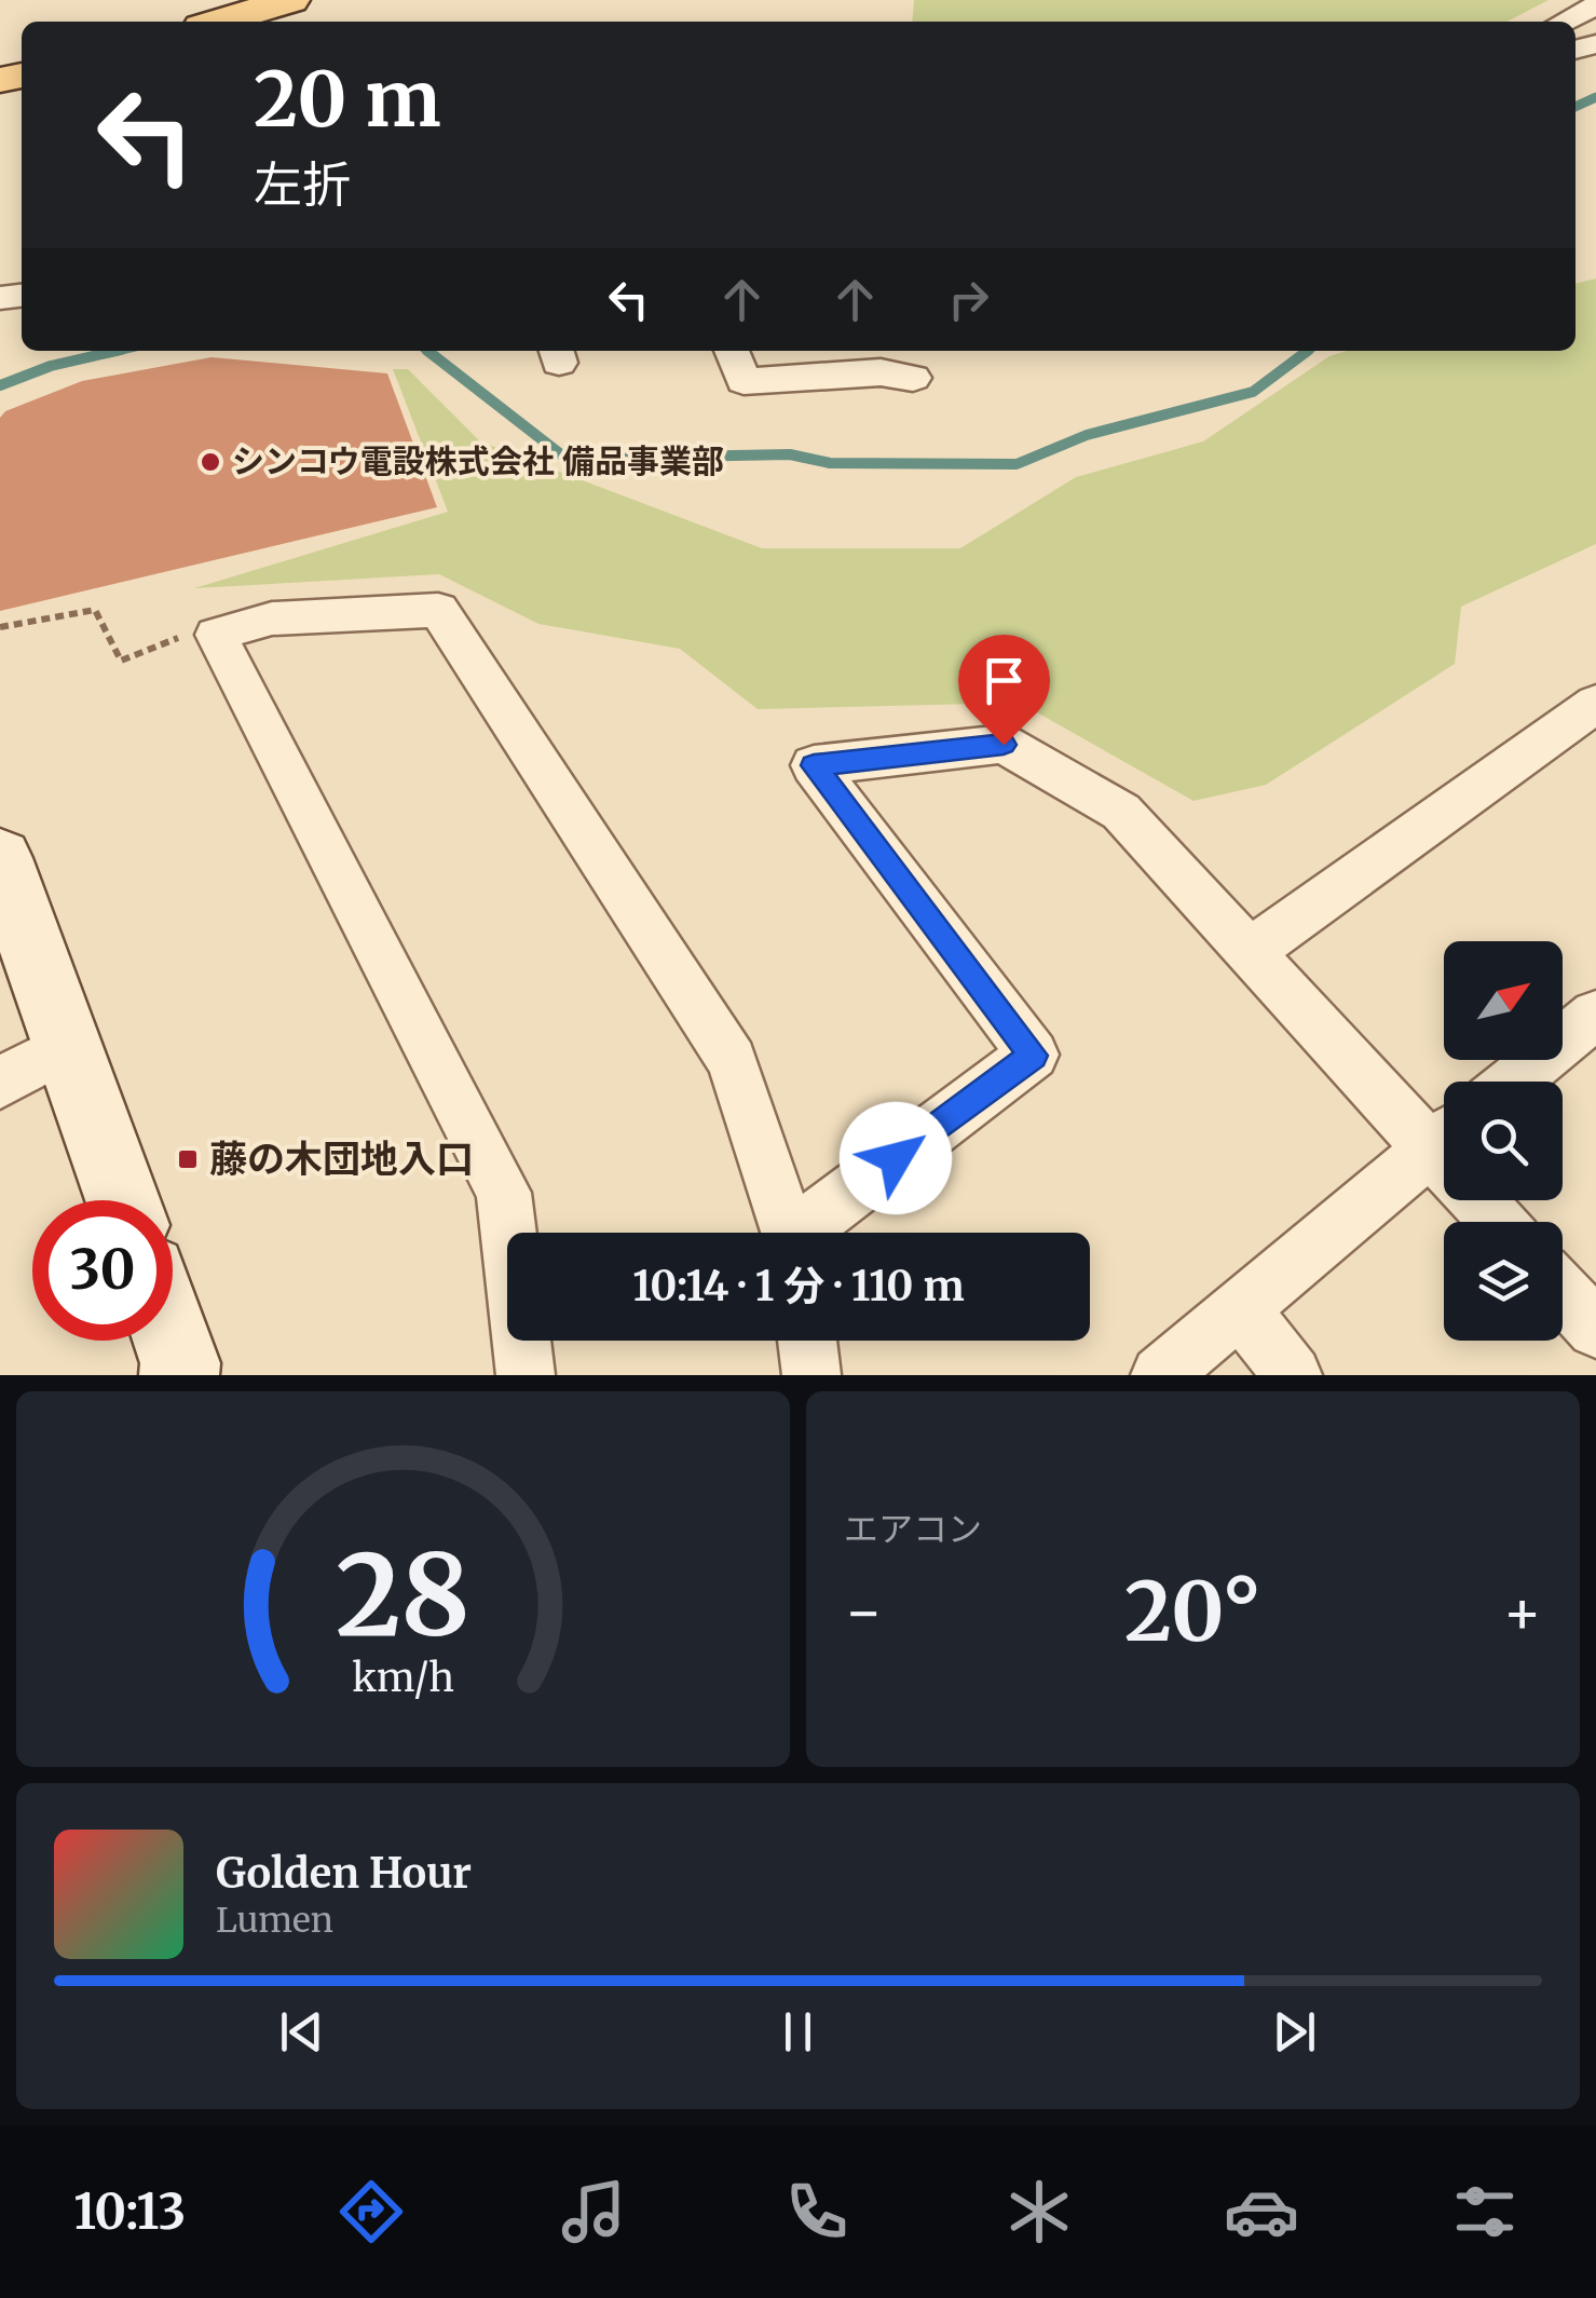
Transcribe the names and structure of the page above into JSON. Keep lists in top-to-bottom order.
{
  "places": {
    "other": ["シンコウ電設株式会社 備品事業部"],
    "transit": ["藤の木団地入口"]
  },
  "north": "top right",
  "page": {
    "turn": ["20 m", "左折"],
    "limit": "30",
    "trip": "10:14 · 1 分 · 110 m",
    "tile": "エアコン",
    "heat": ["−", "20°", "+"],
    "song": ["Golden Hour", "Lumen"],
    "tabs": "10:13",
    "gauge": ["28", "km/h"]
  }
}
